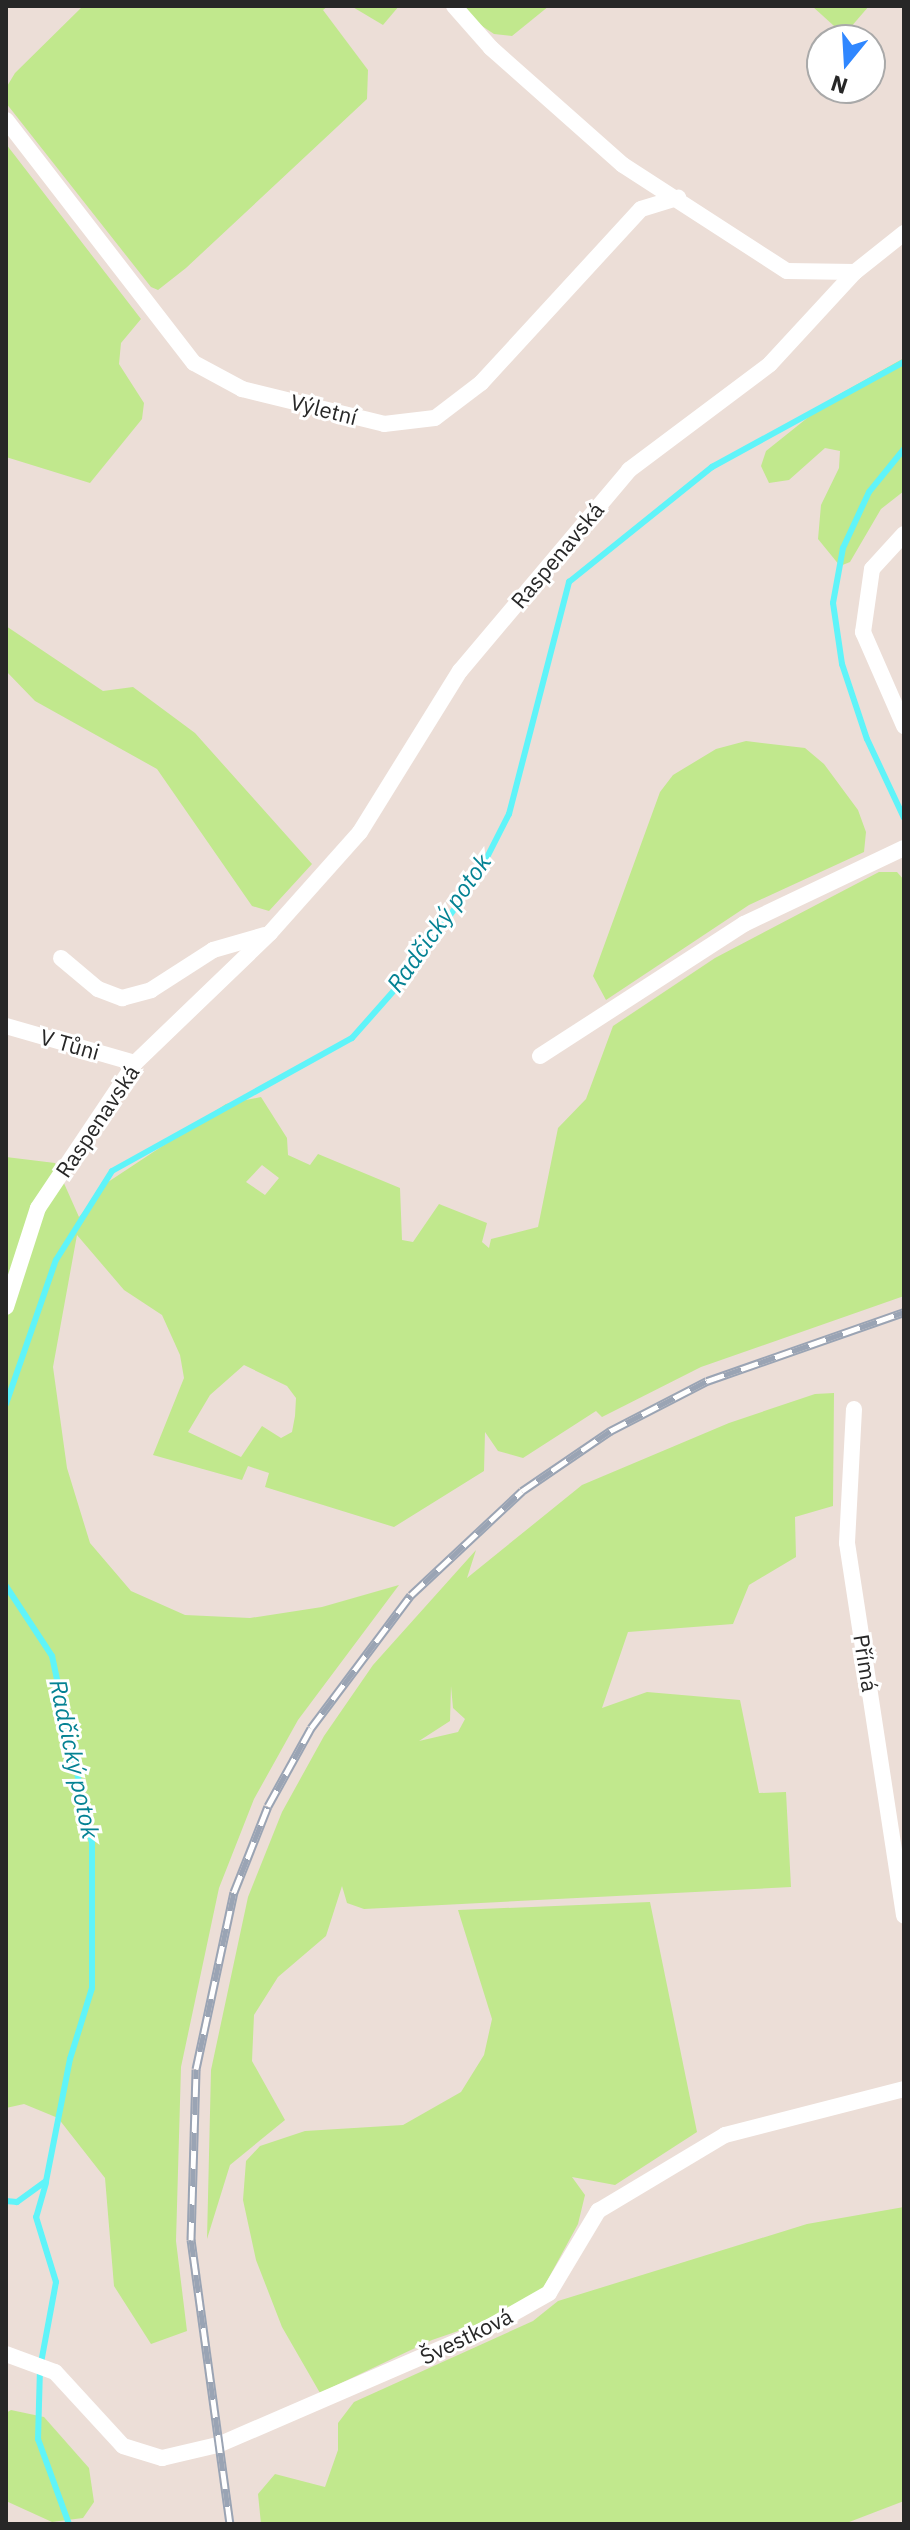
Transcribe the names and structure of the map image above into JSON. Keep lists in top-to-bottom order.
{
  "streets": {
    "street": [
      "Výletní",
      "Raspenavská",
      "V Tůni",
      "Přímá",
      "Švestková"
    ]
  },
  "crossings": [
    ["Raspenavská", "V Tůni"]
  ],
  "water": ["Radčický potok"],
  "north": "bottom"
}
